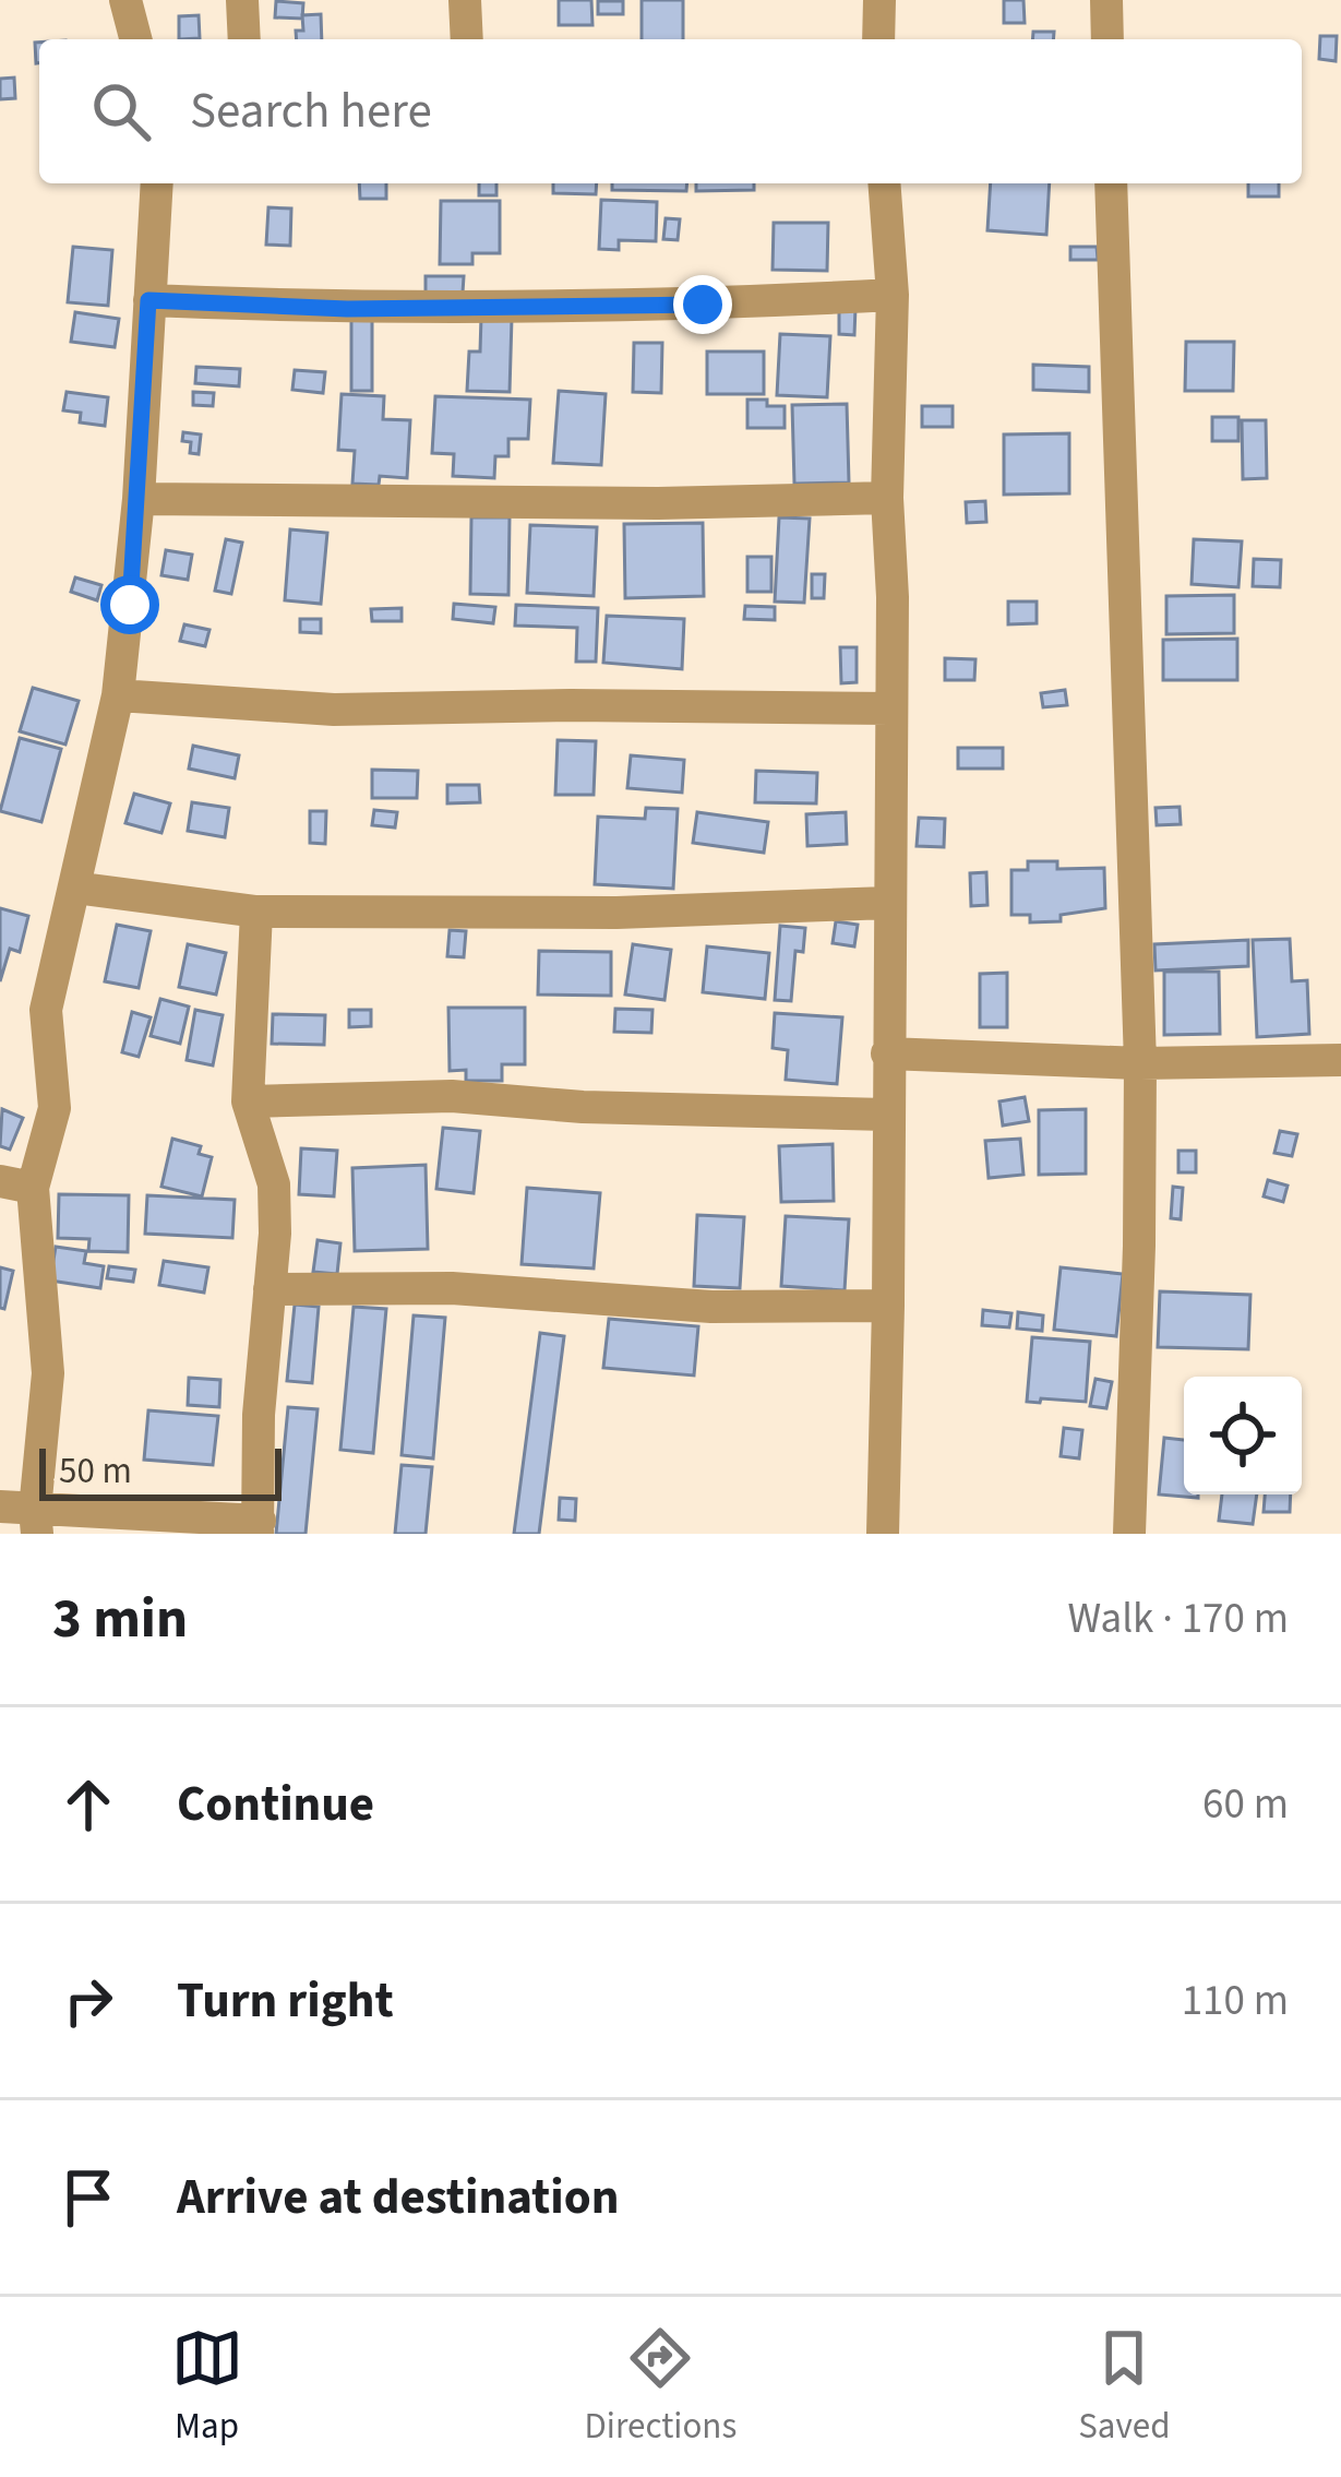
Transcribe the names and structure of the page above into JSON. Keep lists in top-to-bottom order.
{
  "scale_bar": "50 m",
  "page": {
    "search": "Search here",
    "scale": "50 m",
    "heading": ["3 min", "Walk · 170 m"],
    "list": [
      ["Continue", "60 m"],
      ["Turn right", "110 m"],
      "Arrive at destination"
    ],
    "nav": ["Map", "Directions", "Saved"]
  }
}
